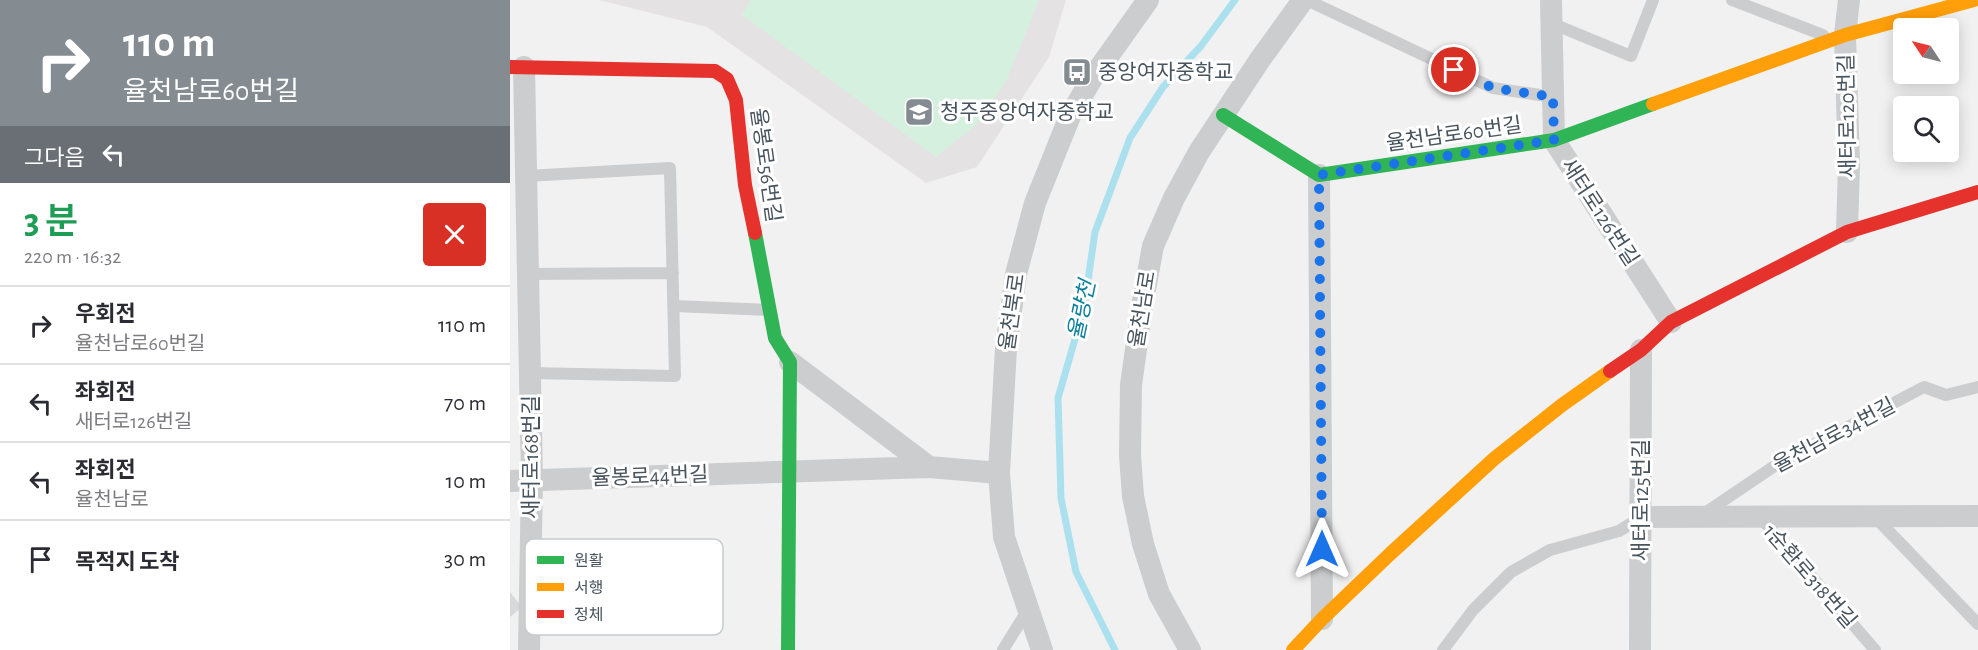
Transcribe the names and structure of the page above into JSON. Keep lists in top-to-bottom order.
{
  "streets": {
    "street": [
      "새터로120번길",
      "율천남로60번길",
      "율봉로56번길",
      "새터로126번길",
      "율천남로",
      "율천북로",
      "새터로168번길",
      "율봉로44번길",
      "새터로125번길",
      "1순환로318번길"
    ],
    "lane": ["율천남로34번길"]
  },
  "crossings": [
    ["새터로120번길", "율천남로60번길"],
    ["율천남로60번길", "새터로126번길"],
    ["율봉로56번길", "새터로168번길"],
    ["새터로126번길", "율천남로"],
    ["율천북로", "율봉로44번길"],
    ["율천남로34번길", "1순환로318번길"],
    ["새터로168번길", "율봉로44번길"],
    ["새터로125번길", "1순환로318번길"]
  ],
  "water": ["율량천"],
  "places": {
    "bus stop": ["중앙여자중학교"],
    "school or university": ["청주중앙여자중학교"]
  },
  "legend": ["원활", "서행", "정체"],
  "north": "top left",
  "page": {
    "turn": ["110 m", "율천남로60번길"],
    "then": "그다음",
    "heading": ["3 분", "220 m · 16:32"],
    "list": [
      {
        "name": "우회전",
        "note": "율천남로60번길",
        "value": "110 m"
      },
      {
        "name": "좌회전",
        "note": "새터로126번길",
        "value": "70 m"
      },
      {
        "name": "좌회전",
        "note": "율천남로",
        "value": "10 m"
      },
      {
        "name": "목적지 도착",
        "value": "30 m"
      }
    ]
  }
}
